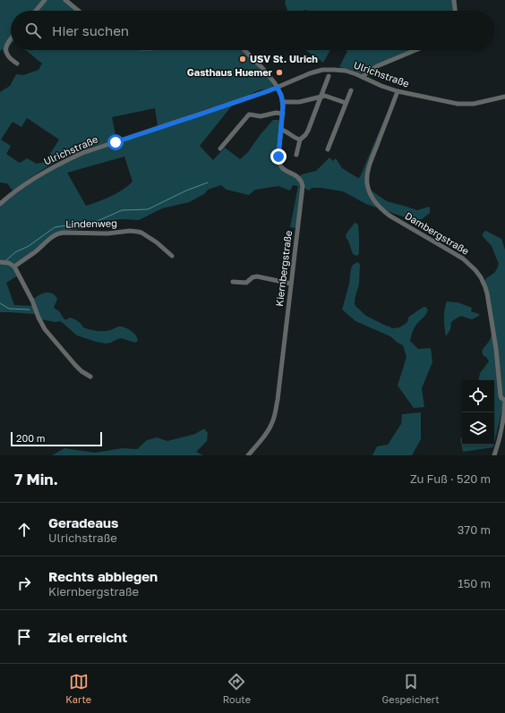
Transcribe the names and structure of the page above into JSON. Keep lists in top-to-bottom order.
{
  "streets": {
    "street": [
      "Ulrichstraße",
      "Lindenweg",
      "Dambergstraße",
      "Kiernbergstraße"
    ]
  },
  "crossings": [
    ["Ulrichstraße", "Dambergstraße"],
    ["Ulrichstraße", "Kiernbergstraße"]
  ],
  "places": ["USV St. Ulrich", "Gasthaus Huemer"],
  "scale_bar": "200 m",
  "page": {
    "search": "Hier suchen",
    "scale": "200 m",
    "heading": ["7 Min.", "Zu Fuß · 520 m"],
    "list": [
      ["Geradeaus", "Ulrichstraße", "370 m"],
      ["Rechts abbiegen", "Kiernbergstraße", "150 m"],
      "Ziel erreicht"
    ],
    "nav": ["Karte", "Route", "Gespeichert"]
  }
}
